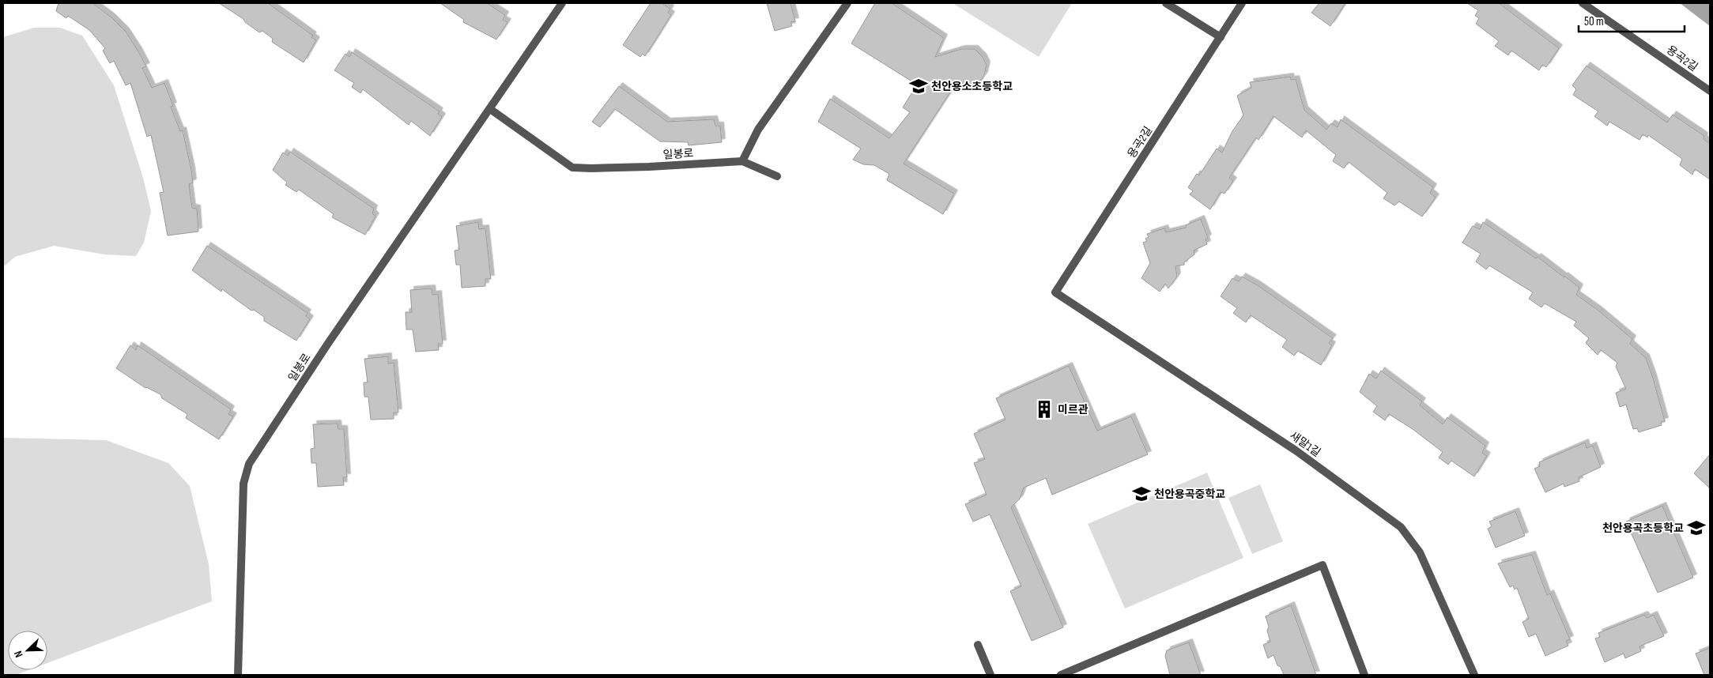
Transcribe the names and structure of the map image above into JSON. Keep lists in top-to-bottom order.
{
  "streets": {
    "street": ["용곡2길", "일봉로", "새말1길"]
  },
  "crossings": [
    ["용곡2길", "새말1길"]
  ],
  "places": {
    "school or university": ["천안용소초등학교", "천안용곡중학교", "천안용곡초등학교"],
    "building": ["미르관"]
  },
  "scale_bar": "50 m",
  "north": "bottom left"
}
